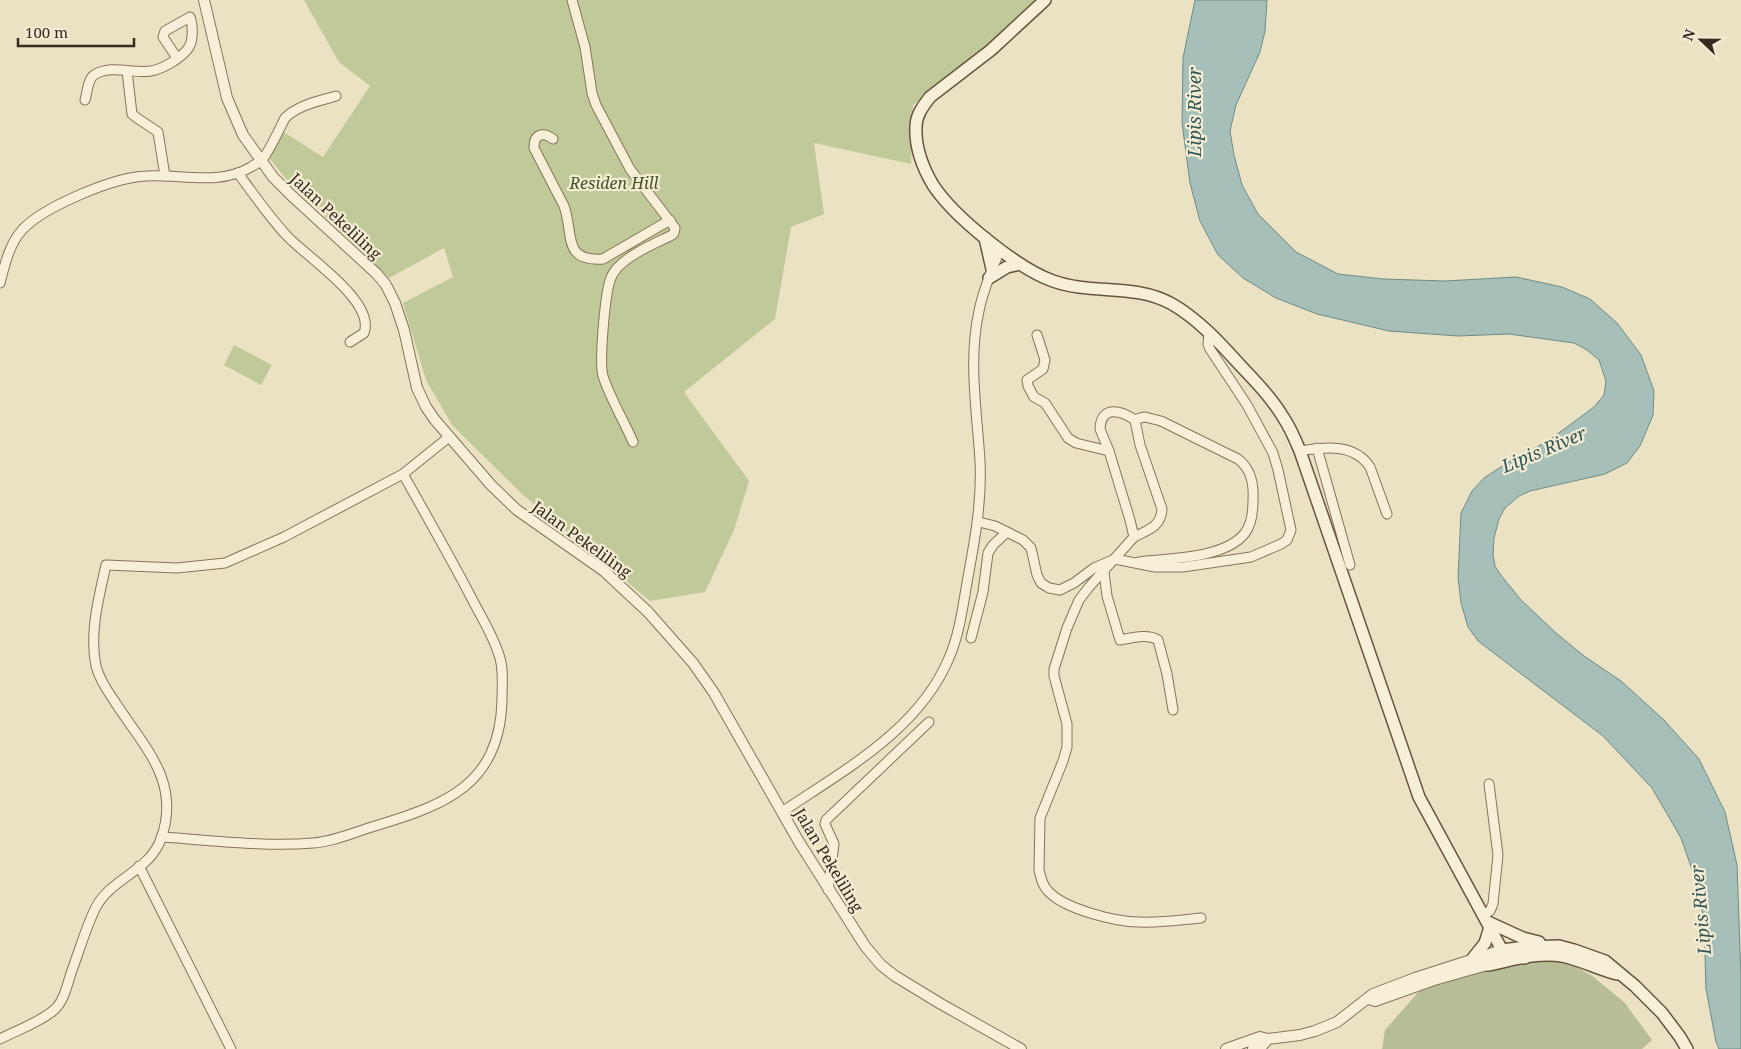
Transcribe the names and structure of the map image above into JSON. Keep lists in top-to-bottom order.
{
  "streets": {
    "street": ["Jalan Pekeliling"]
  },
  "water": ["Lipis River"],
  "parks": ["Residen Hill"],
  "scale_bar": "100 m",
  "north": "left"
}
